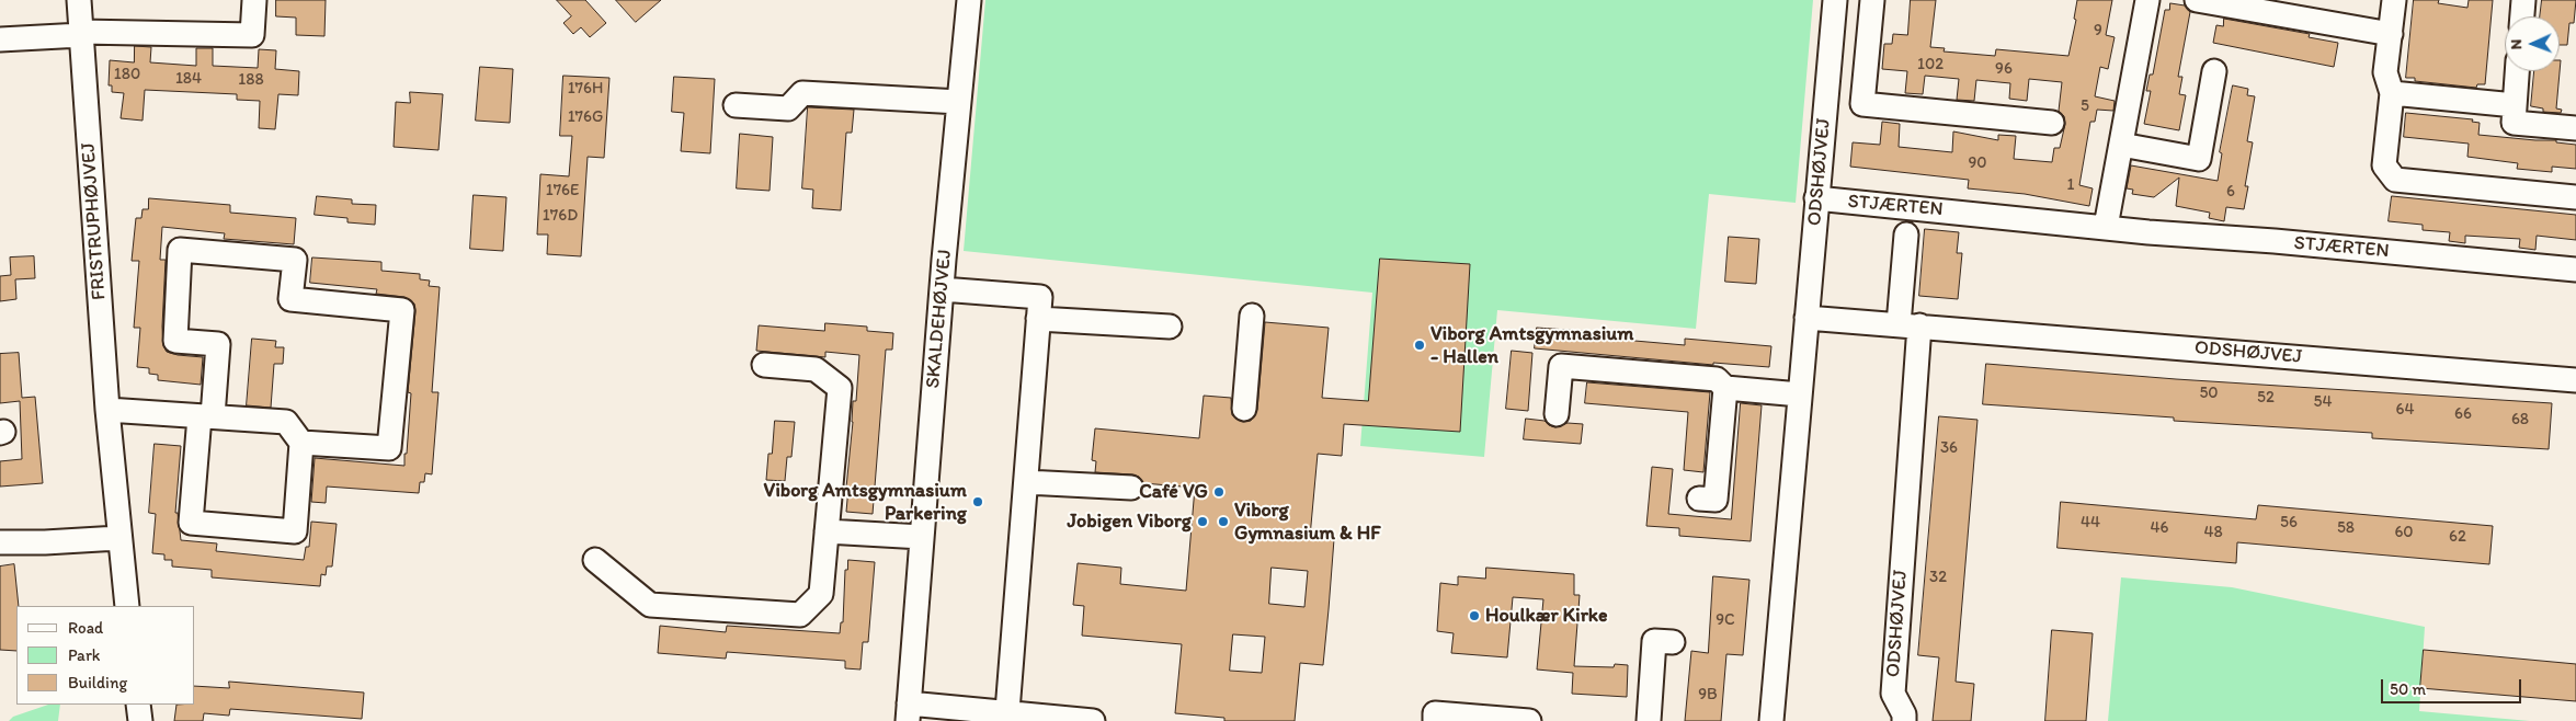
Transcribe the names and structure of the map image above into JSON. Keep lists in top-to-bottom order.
{
  "streets": {
    "street": [
      "ODSHØJVEJ",
      "STJÆRTEN",
      "FRISTRUPHØJVEJ",
      "SKALDEHØJVEJ"
    ]
  },
  "crossings": [
    ["ODSHØJVEJ", "STJÆRTEN"]
  ],
  "places": [
    "Viborg Amtsgymnasium - Hallen",
    "Café VG",
    "Viborg Amtsgymnasium Parkering",
    "Jobigen Viborg",
    "Viborg Gymnasium & HF",
    "Houlkær Kirke"
  ],
  "house_numbers": [
    "9",
    "102",
    "96",
    "180",
    "184",
    "188",
    "176H",
    "5",
    "176G",
    "90",
    "1",
    "176E",
    "6",
    "176D",
    "50",
    "52",
    "54",
    "64",
    "66",
    "68",
    "36",
    "44",
    "56",
    "46",
    "58",
    "48",
    "60",
    "62",
    "32",
    "9C",
    "9B"
  ],
  "legend": ["Road", "Park", "Building"],
  "scale_bar": "50 m",
  "north": "left"
}
